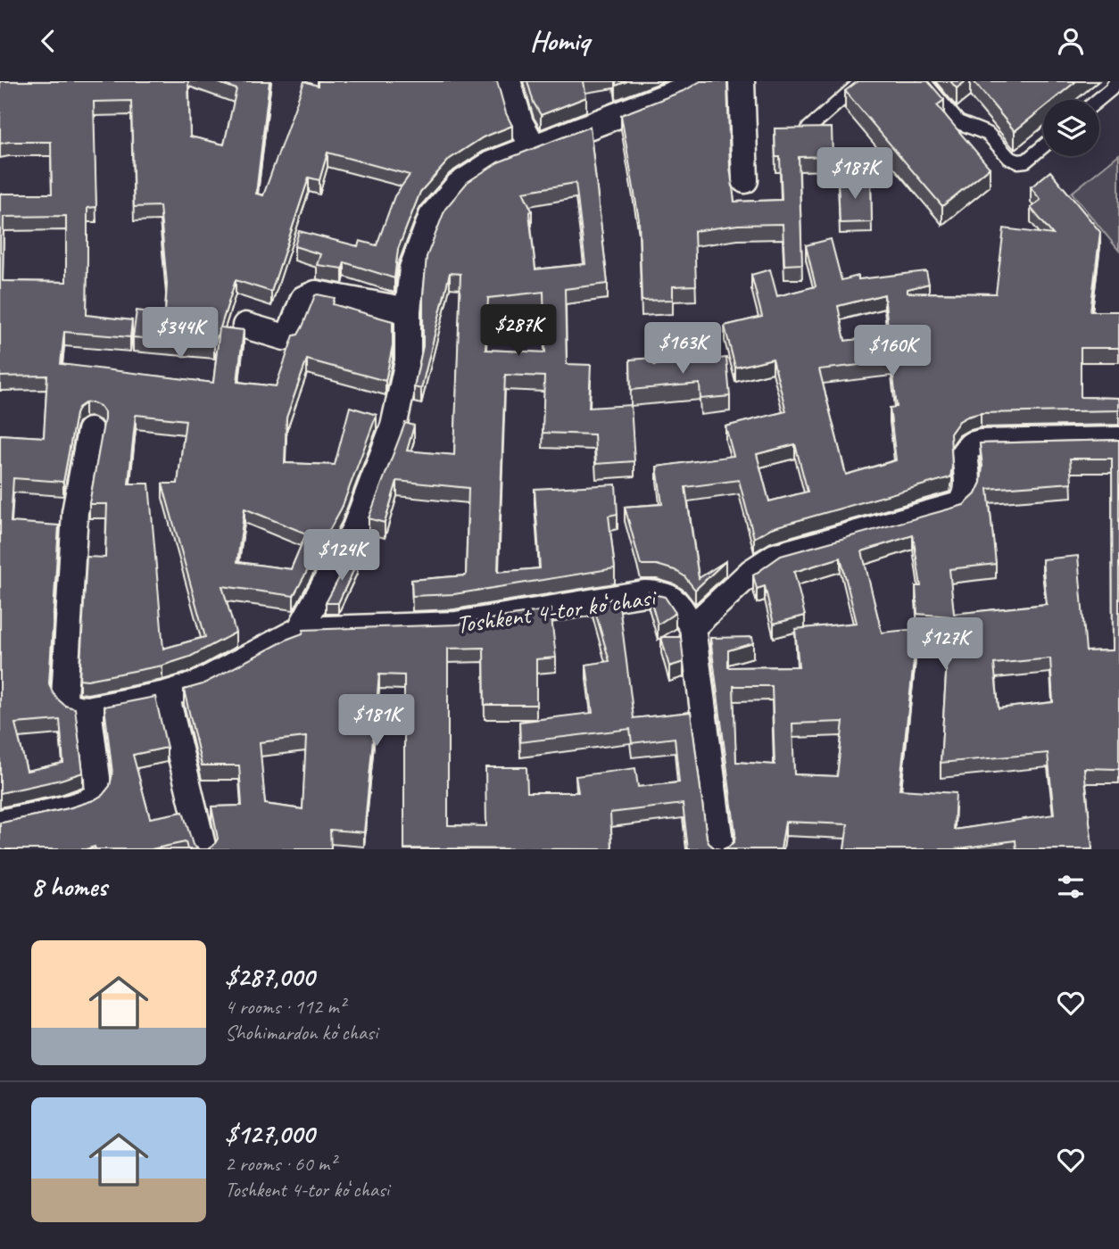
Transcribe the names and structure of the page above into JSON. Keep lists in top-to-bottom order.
{
  "streets": {
    "street": ["Toshkent 4-tor koʻchasi"]
  },
  "page": {
    "header": "Homiq",
    "price": [
      "$187K",
      "$287K",
      "$344K",
      "$163K",
      "$160K",
      "$124K",
      "$127K",
      "$181K"
    ],
    "heading": "8 homes",
    "list": [
      {
        "name": "$287,000",
        "note": "4 rooms · 112 m² · Shohimardon koʻchasi"
      },
      {
        "name": "$127,000",
        "note": "2 rooms · 60 m² · Toshkent 4-tor koʻchasi"
      }
    ]
  }
}
